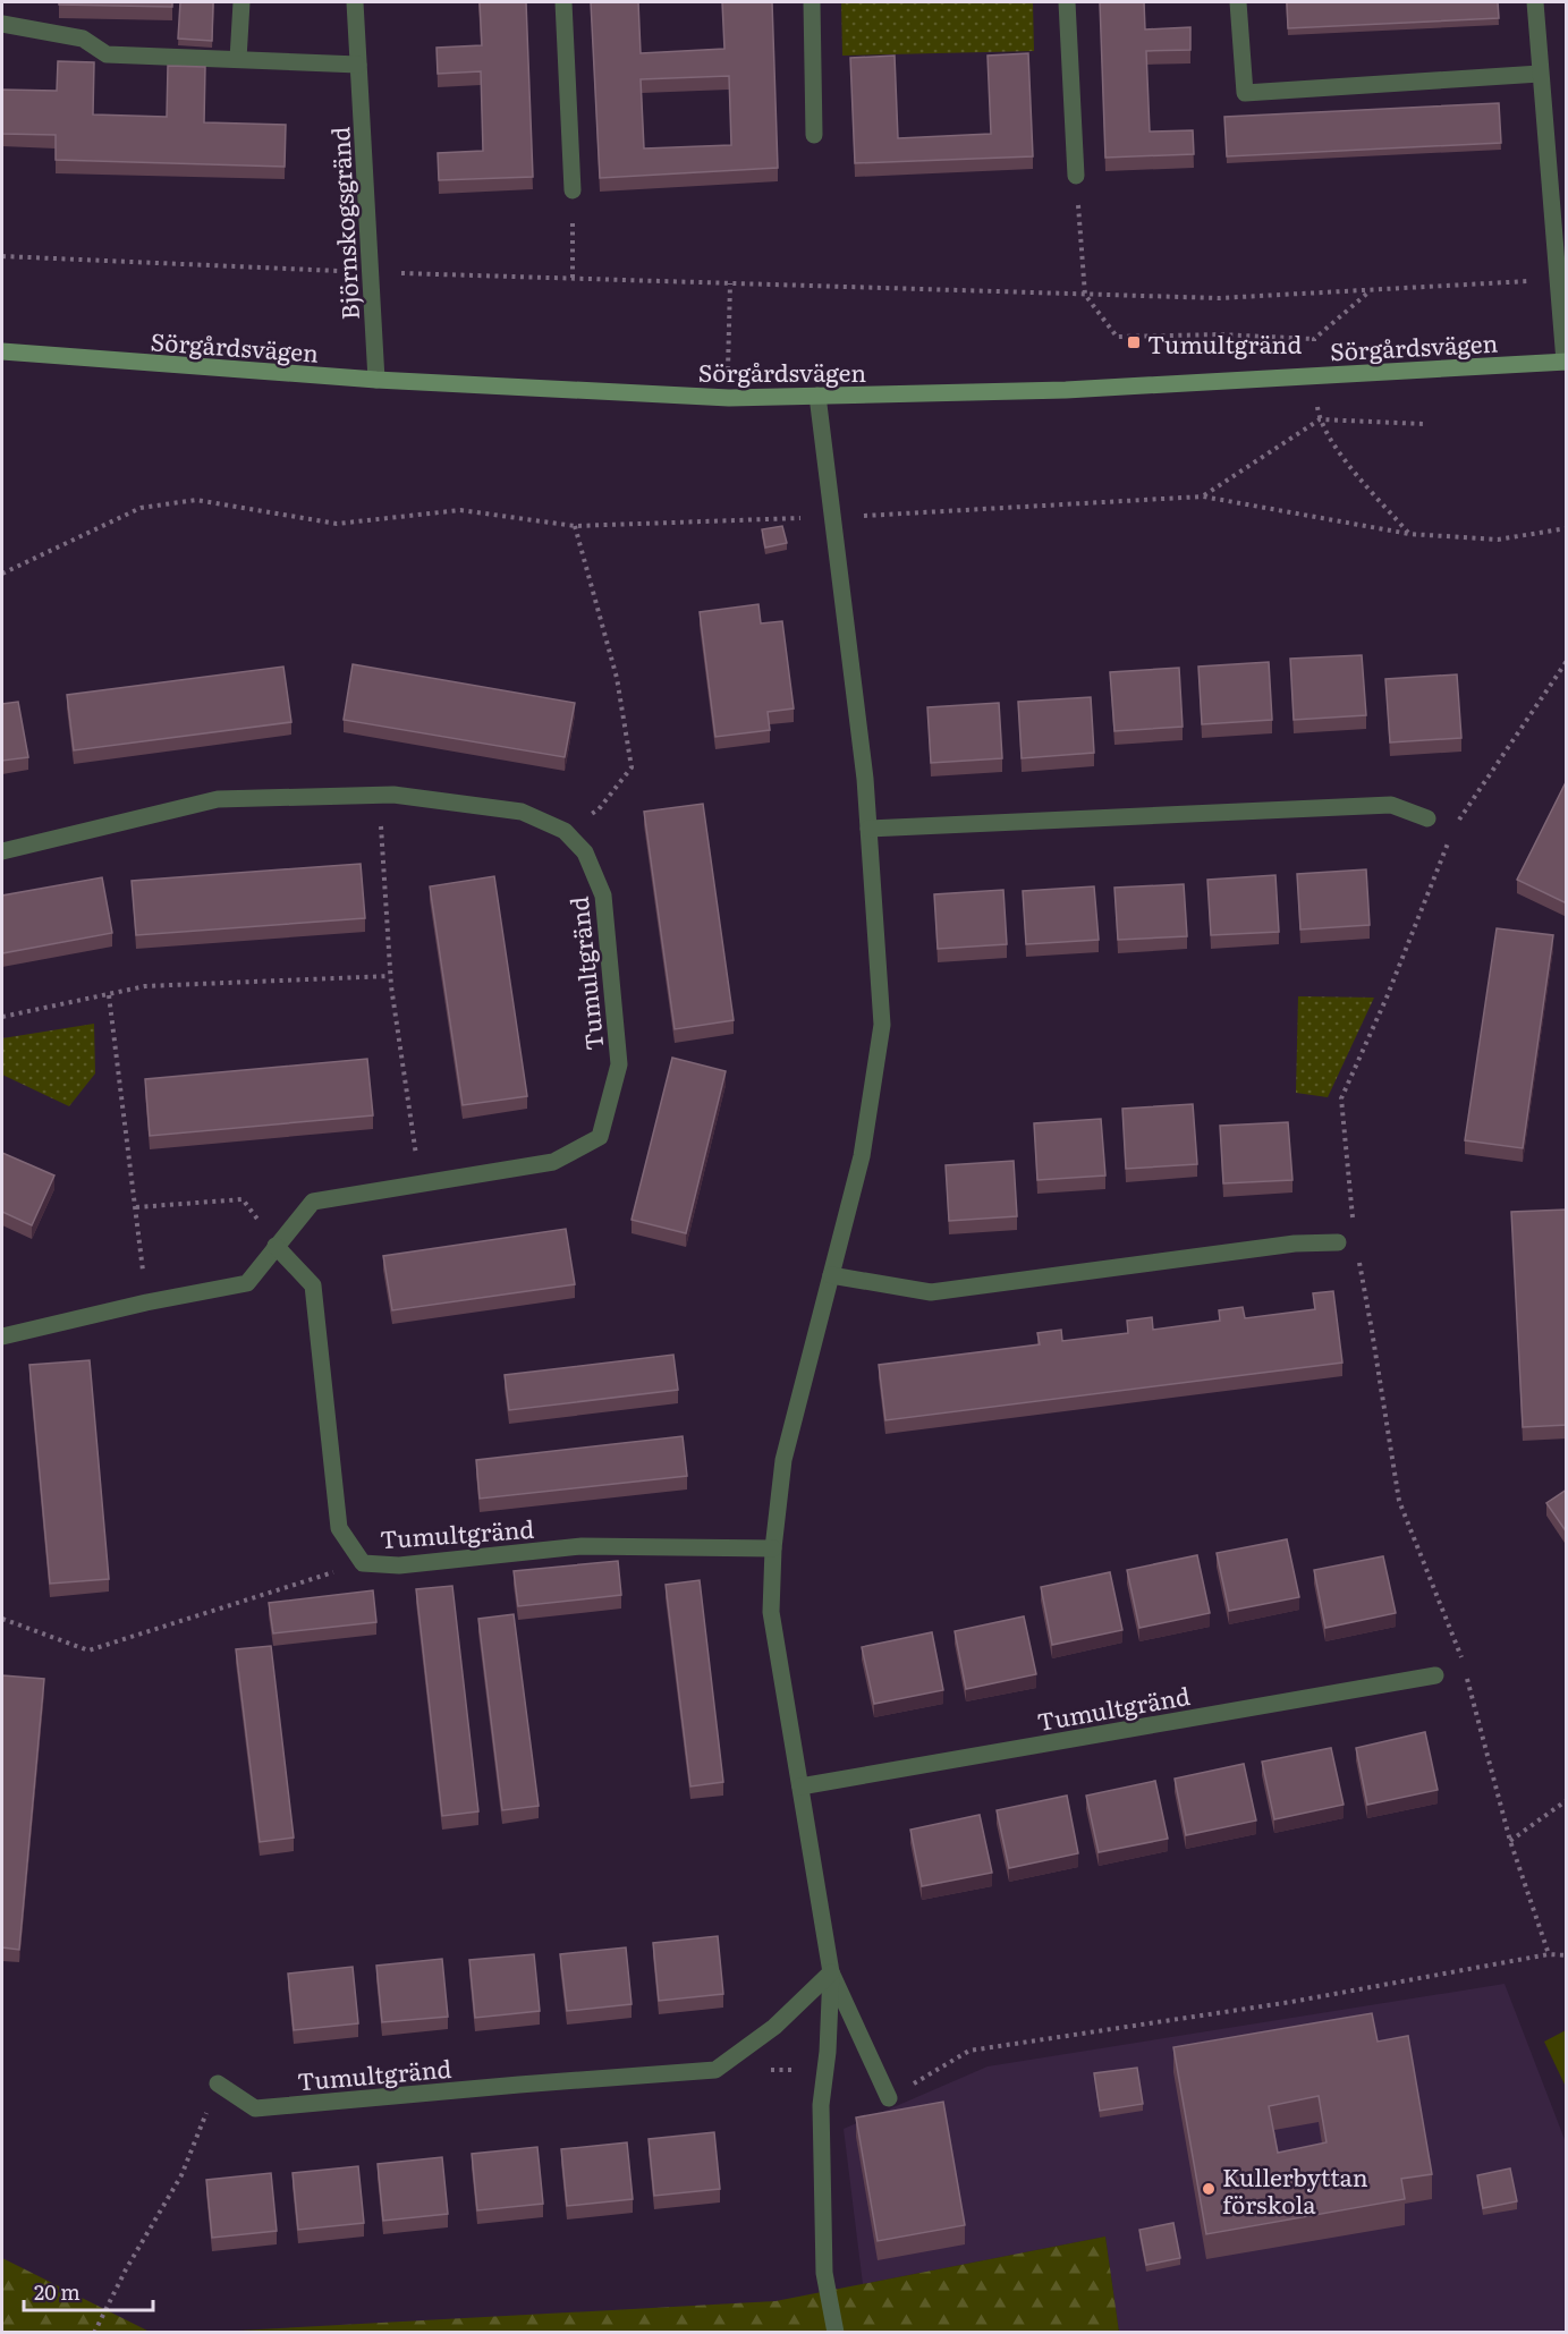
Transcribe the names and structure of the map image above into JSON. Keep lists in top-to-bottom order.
{
  "streets": {
    "street": ["Björnskogsgränd", "Sörgårdsvägen", "Tumultgränd"]
  },
  "crossings": [
    ["Björnskogsgränd", "Sörgårdsvägen"]
  ],
  "places": {
    "transit": ["Tumultgränd"],
    "other": ["Kullerbyttan förskola"]
  },
  "scale_bar": "20 m"
}
